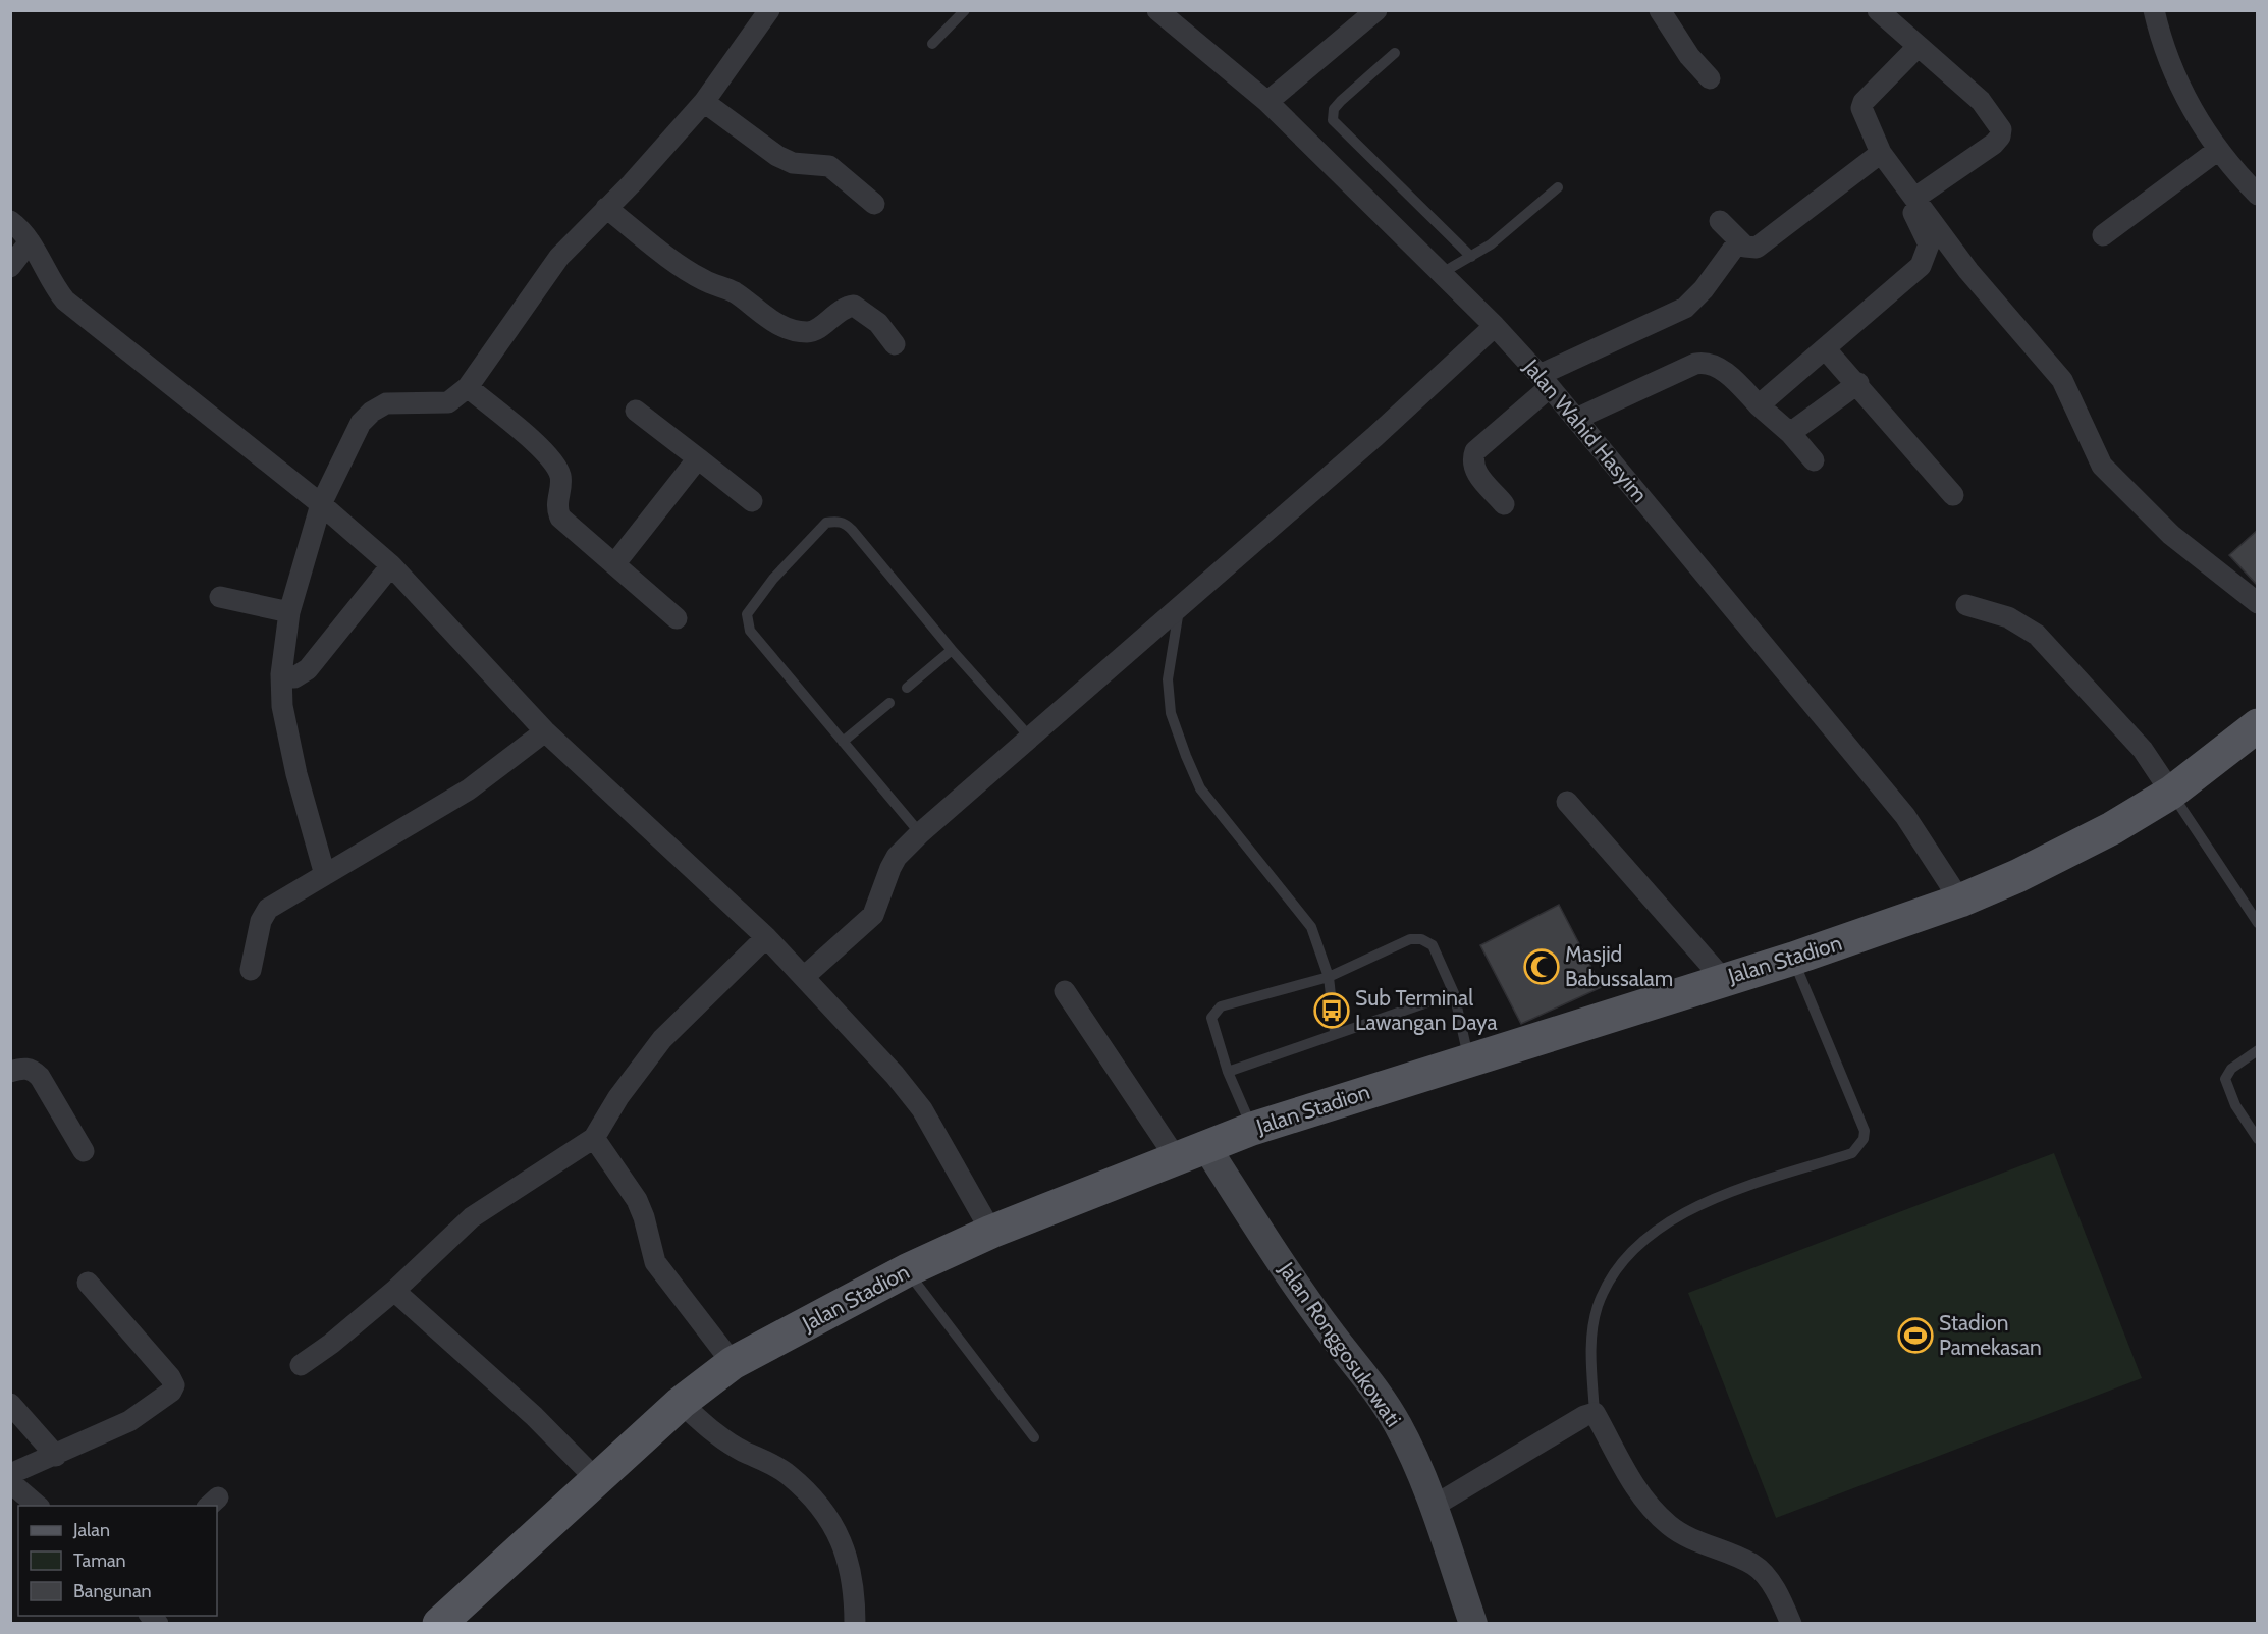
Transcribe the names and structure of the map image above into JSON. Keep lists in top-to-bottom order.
{
  "streets": {
    "main road": ["Jalan Stadion", "Jalan Ronggosukowati"],
    "street": ["Jalan Wahid Hasyim"]
  },
  "crossings": [
    ["Jalan Wahid Hasyim", "Jalan Stadion"],
    ["Jalan Stadion", "Jalan Ronggosukowati"]
  ],
  "places": {
    "mosque": ["Masjid Babussalam"],
    "bus stop": ["Sub Terminal Lawangan Daya"],
    "sports": ["Stadion Pamekasan"]
  },
  "legend": ["Jalan", "Taman", "Bangunan"]
}
